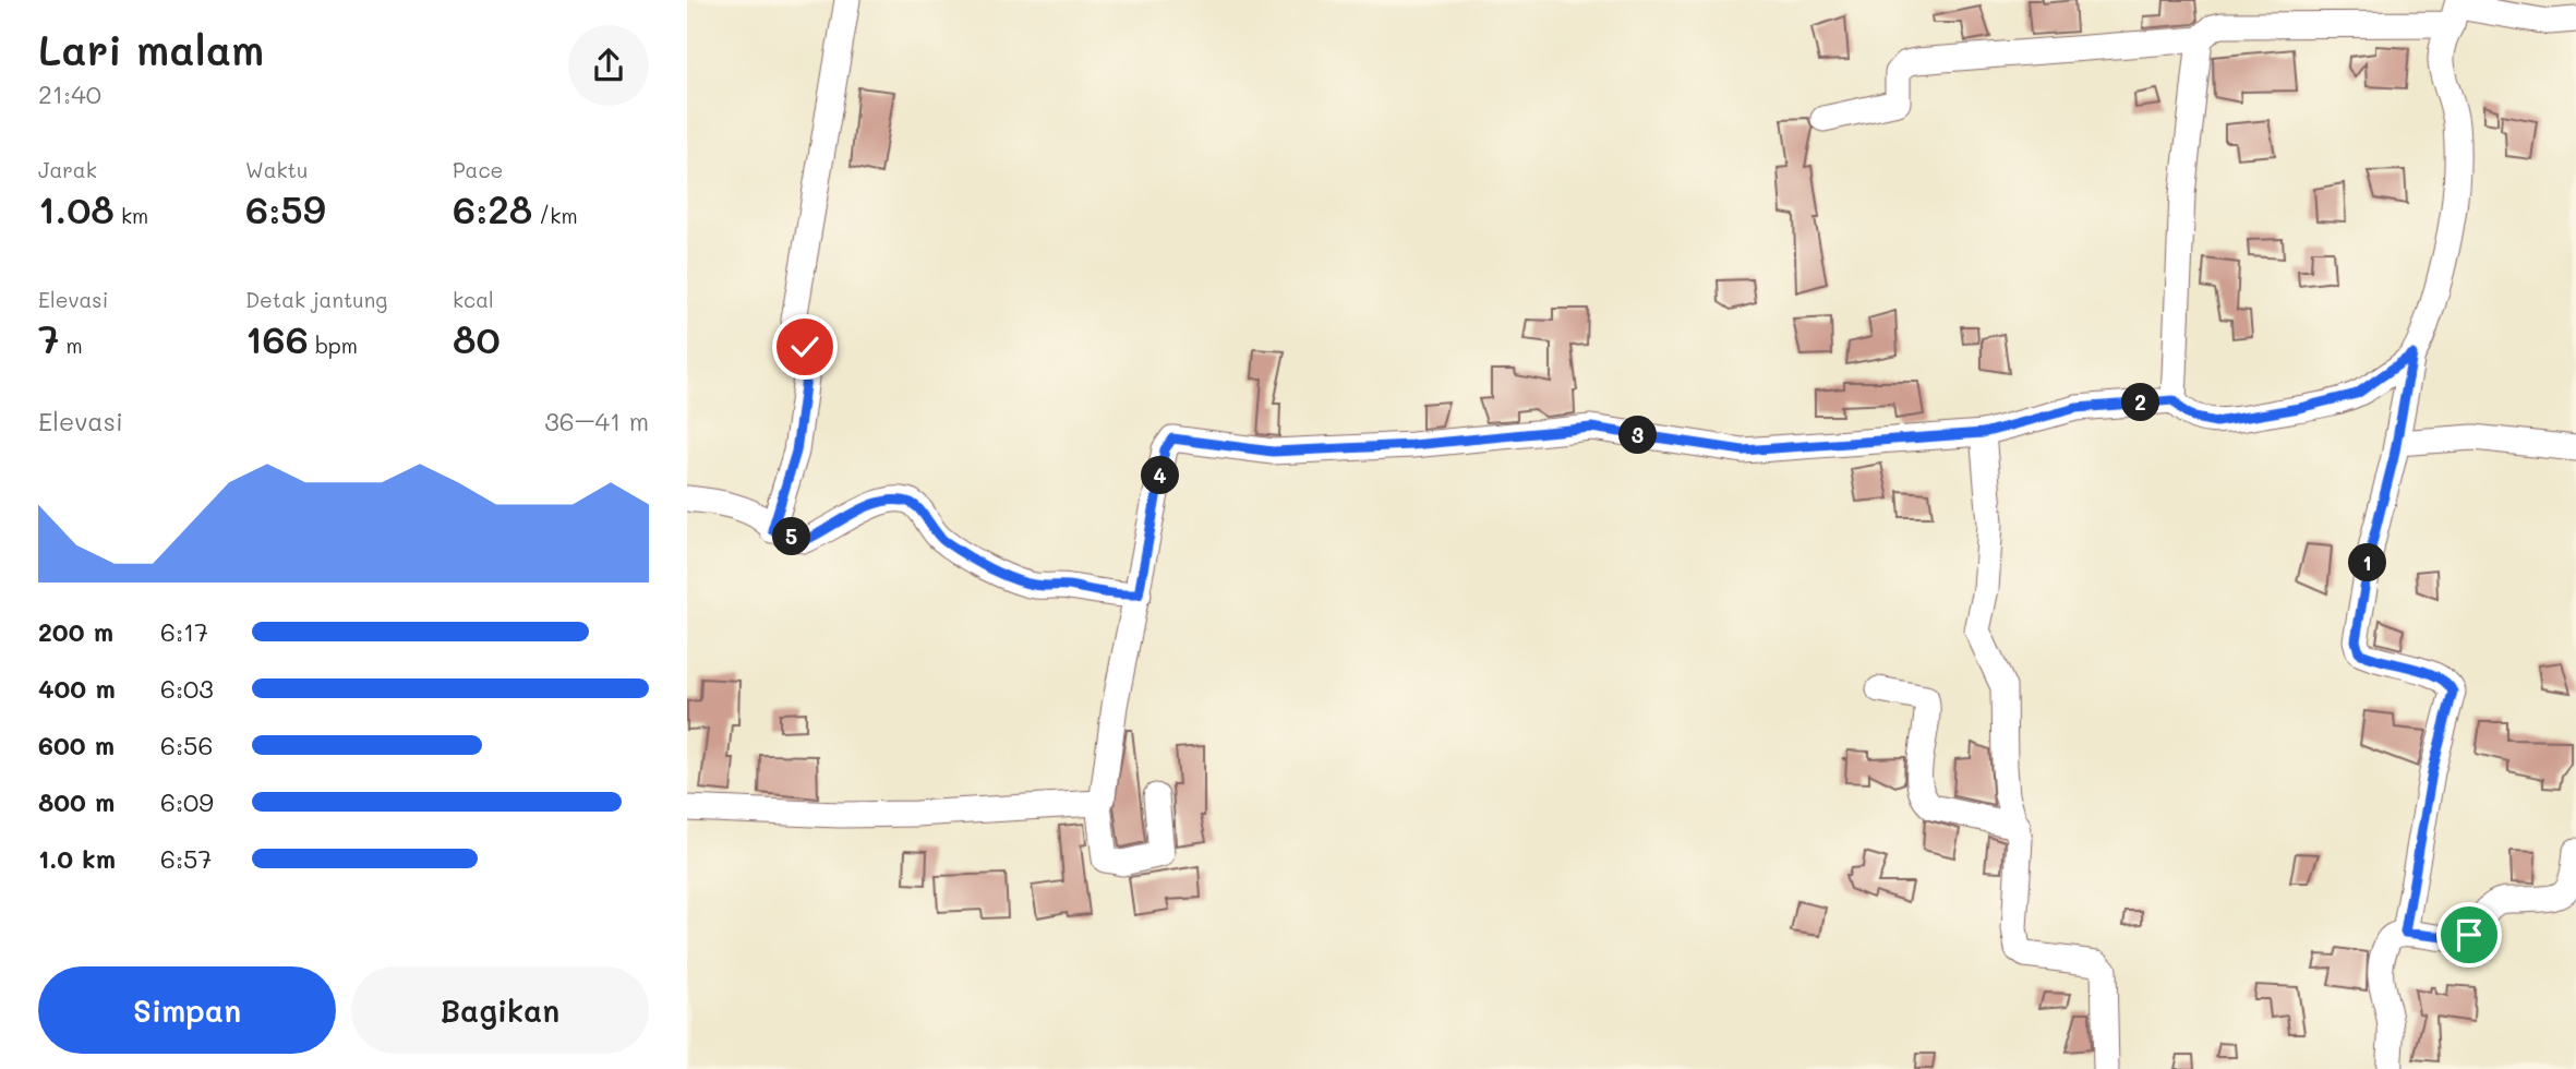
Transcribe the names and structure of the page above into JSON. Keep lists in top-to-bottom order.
{
  "page": {
    "heading": ["Lari malam", "21:40"],
    "stats": [
      ["Jarak", "1.08 km"],
      ["Waktu", "6:59"],
      ["Pace", "6:28 /km"],
      ["Elevasi", "7 m"],
      ["Detak jantung", "166 bpm"],
      ["kcal", "80"]
    ],
    "pins": [
      "2",
      "3",
      "4",
      "5",
      "1"
    ],
    "chart": ["Elevasi", "36–41 m"],
    "list": [
      {
        "name": "200 m",
        "note": "6:17"
      },
      {
        "name": "400 m",
        "note": "6:03"
      },
      {
        "name": "600 m",
        "note": "6:56"
      },
      {
        "name": "800 m",
        "note": "6:09"
      },
      {
        "name": "1.0 km",
        "note": "6:57"
      }
    ],
    "buttons": ["Simpan", "Bagikan"]
  }
}
